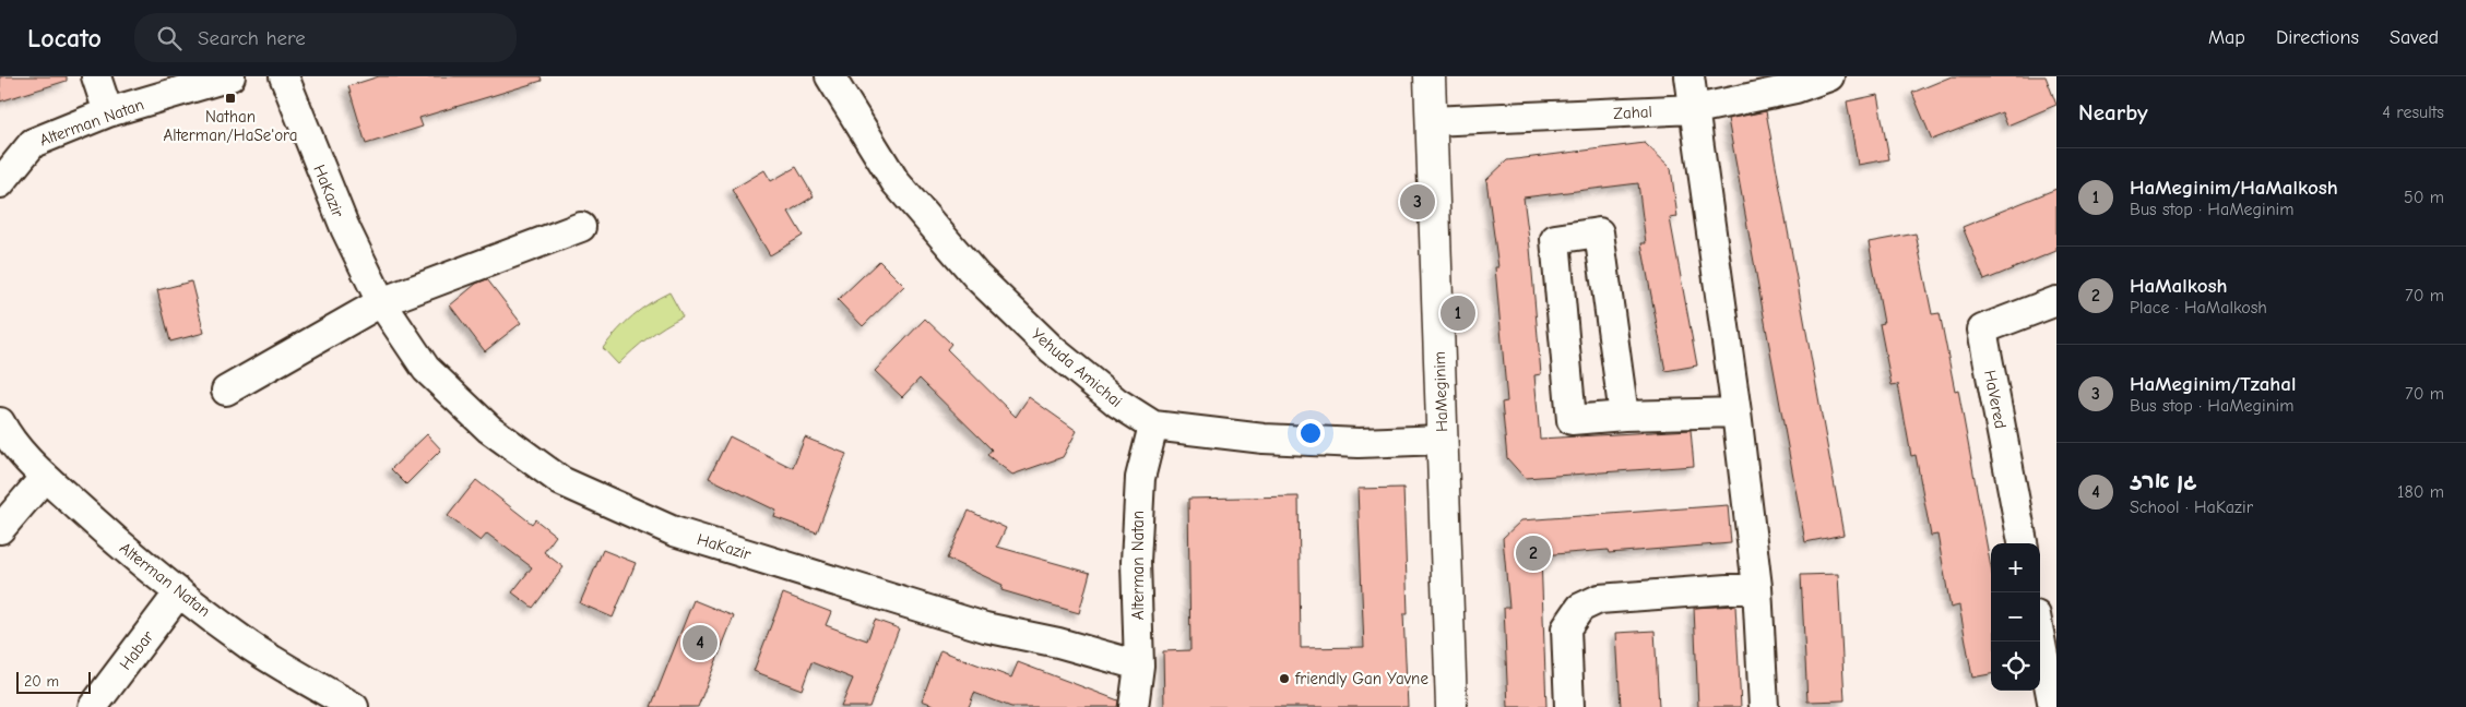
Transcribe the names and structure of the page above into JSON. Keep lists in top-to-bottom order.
{
  "streets": {
    "street": [
      "Zahal",
      "Alterman Natan",
      "HaKazir",
      "Yehuda Amichai",
      "HaMeginim",
      "HaVered",
      "Habar"
    ]
  },
  "crossings": [
    ["Zahal", "HaMeginim"],
    ["Alterman Natan", "HaKazir"],
    ["Alterman Natan", "Yehuda Amichai"],
    ["Alterman Natan", "Habar"],
    ["Yehuda Amichai", "HaMeginim"]
  ],
  "places": {
    "transit": ["Nathan Alterman/HaSe'ora"],
    "other": ["friendly Gan Yavne"]
  },
  "scale_bar": "20 m",
  "page": {
    "header": "Locato",
    "search": "Search here",
    "nav": ["Map", "Directions", "Saved"],
    "heading": ["Nearby", "4 results"],
    "list": [
      {
        "mark": "1",
        "name": "HaMeginim/HaMalkosh",
        "note": "Bus stop · HaMeginim",
        "value": "50 m"
      },
      {
        "mark": "2",
        "name": "HaMalkosh",
        "note": "Place · HaMalkosh",
        "value": "70 m"
      },
      {
        "mark": "3",
        "name": "HaMeginim/Tzahal",
        "note": "Bus stop · HaMeginim",
        "value": "70 m"
      },
      {
        "mark": "4",
        "name": "גן ארז",
        "note": "School · HaKazir",
        "value": "180 m"
      }
    ],
    "pins": [
      "3",
      "1",
      "2",
      "4"
    ],
    "map_buttons": ["+", "−"],
    "scale": "20 m"
  }
}
